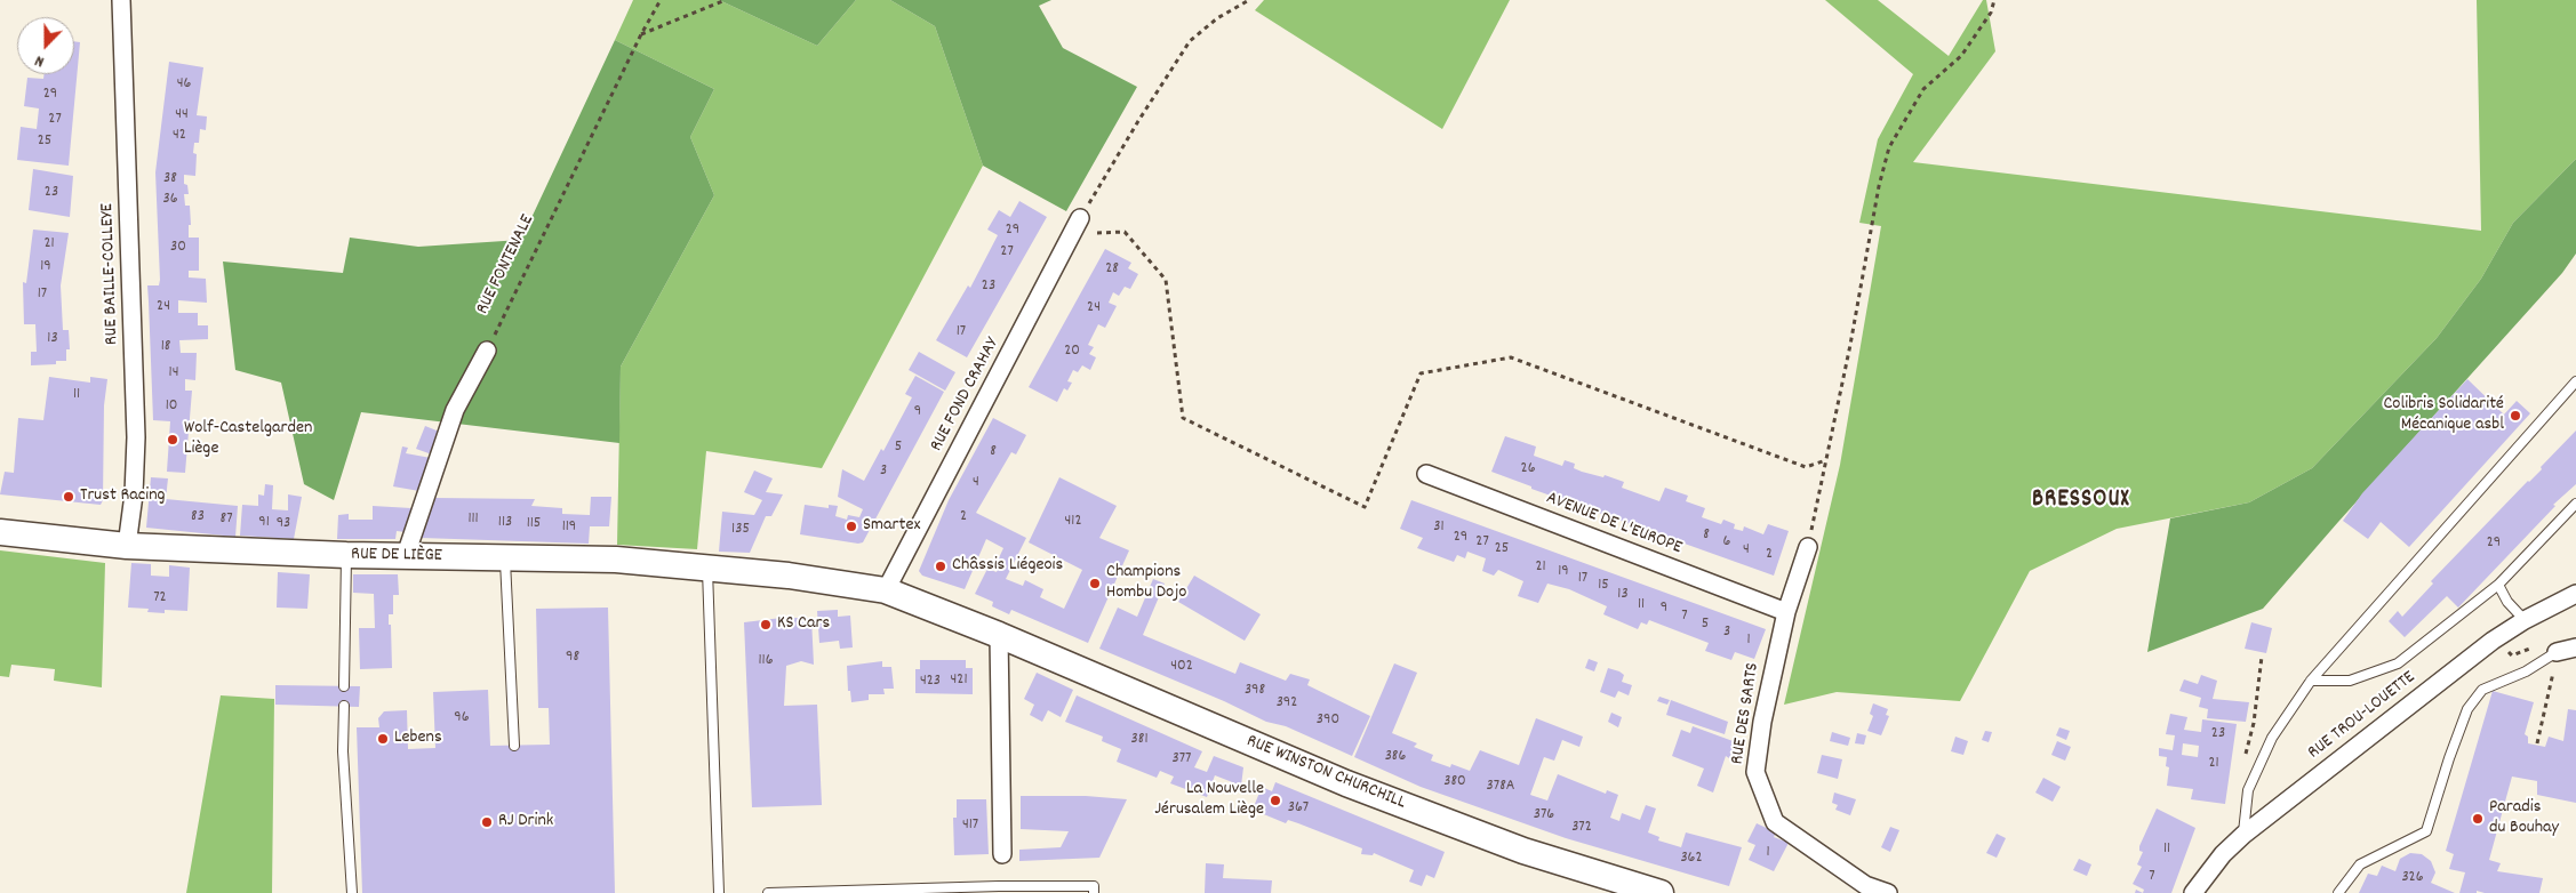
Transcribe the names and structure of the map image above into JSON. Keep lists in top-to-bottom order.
{
  "streets": {
    "main road": ["RUE DE LIÈGE", "RUE WINSTON CHURCHILL"],
    "street": [
      "RUE BAILLE-COLLEYE",
      "RUE FOND CRAHAY",
      "AVENUE DE L'EUROPE",
      "RUE DES SARTS",
      "RUE TROU-LOUETTE"
    ],
    "path": ["RUE FONTENALE"]
  },
  "crossings": [
    ["RUE BAILLE-COLLEYE", "RUE DE LIÈGE"],
    ["RUE FOND CRAHAY", "RUE WINSTON CHURCHILL"],
    ["AVENUE DE L'EUROPE", "RUE DES SARTS"],
    ["RUE DE LIÈGE", "RUE WINSTON CHURCHILL"]
  ],
  "districts": ["BRESSOUX"],
  "places": [
    "Colibris Solidarité Mécanique asbl",
    "Wolf-Castelgarden Liège",
    "Trust Racing",
    "Smartex",
    "Châssis Liégeois",
    "Champions Hombu Dojo",
    "KS Cars",
    "Lebens",
    "La Nouvelle Jérusalem Liège",
    "Paradis du Bouhay",
    "RJ Drink"
  ],
  "house_numbers": [
    "46",
    "29",
    "44",
    "27",
    "42",
    "25",
    "38",
    "23",
    "36",
    "29",
    "21",
    "30",
    "27",
    "19",
    "28",
    "23",
    "17",
    "24",
    "24",
    "17",
    "13",
    "18",
    "20",
    "14",
    "11",
    "10",
    "9",
    "5",
    "8",
    "26",
    "3",
    "4",
    "83",
    "2",
    "87",
    "111",
    "412",
    "91",
    "113",
    "93",
    "115",
    "119",
    "31",
    "135",
    "8",
    "29",
    "27",
    "6",
    "29",
    "25",
    "4",
    "2",
    "21",
    "19",
    "17",
    "15",
    "13",
    "72",
    "11",
    "9",
    "7",
    "5",
    "3",
    "1",
    "98",
    "116",
    "402",
    "421",
    "423",
    "398",
    "392",
    "96",
    "390",
    "23",
    "381",
    "386",
    "377",
    "21",
    "380",
    "378A",
    "367",
    "376",
    "417",
    "372",
    "11",
    "1",
    "362",
    "7",
    "326"
  ],
  "north": "bottom"
}
